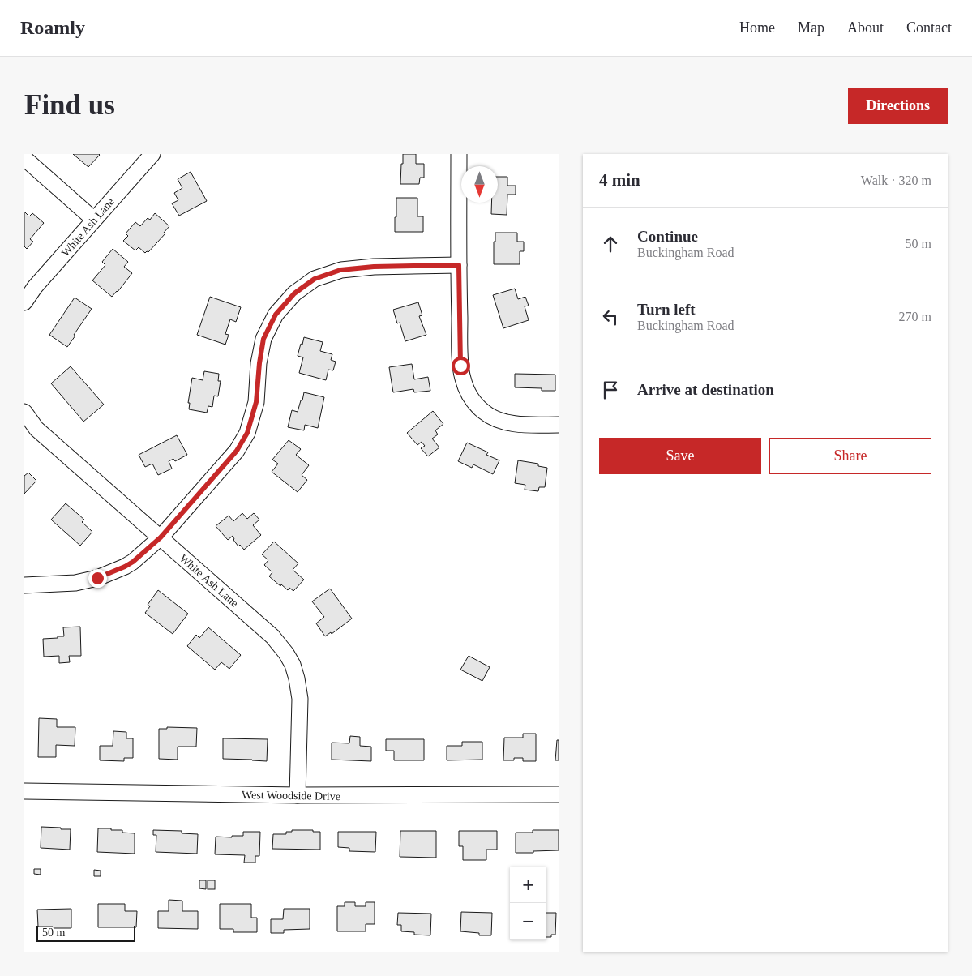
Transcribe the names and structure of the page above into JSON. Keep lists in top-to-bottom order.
{
  "streets": {
    "street": ["White Ash Lane", "West Woodside Drive"]
  },
  "crossings": [
    ["White Ash Lane", "West Woodside Drive"]
  ],
  "scale_bar": "50 m",
  "north": "bottom",
  "page": {
    "header": "Roamly",
    "nav": [
      "Home",
      "Map",
      "About",
      "Contact"
    ],
    "buttons": [
      "Directions",
      ["Save", "Share"]
    ],
    "title": "Find us",
    "heading": ["4 min", "Walk · 320 m"],
    "list": [
      ["Continue", "Buckingham Road", "50 m"],
      ["Turn left", "Buckingham Road", "270 m"],
      "Arrive at destination"
    ],
    "map_buttons": ["+", "−"],
    "scale": "50 m"
  }
}
